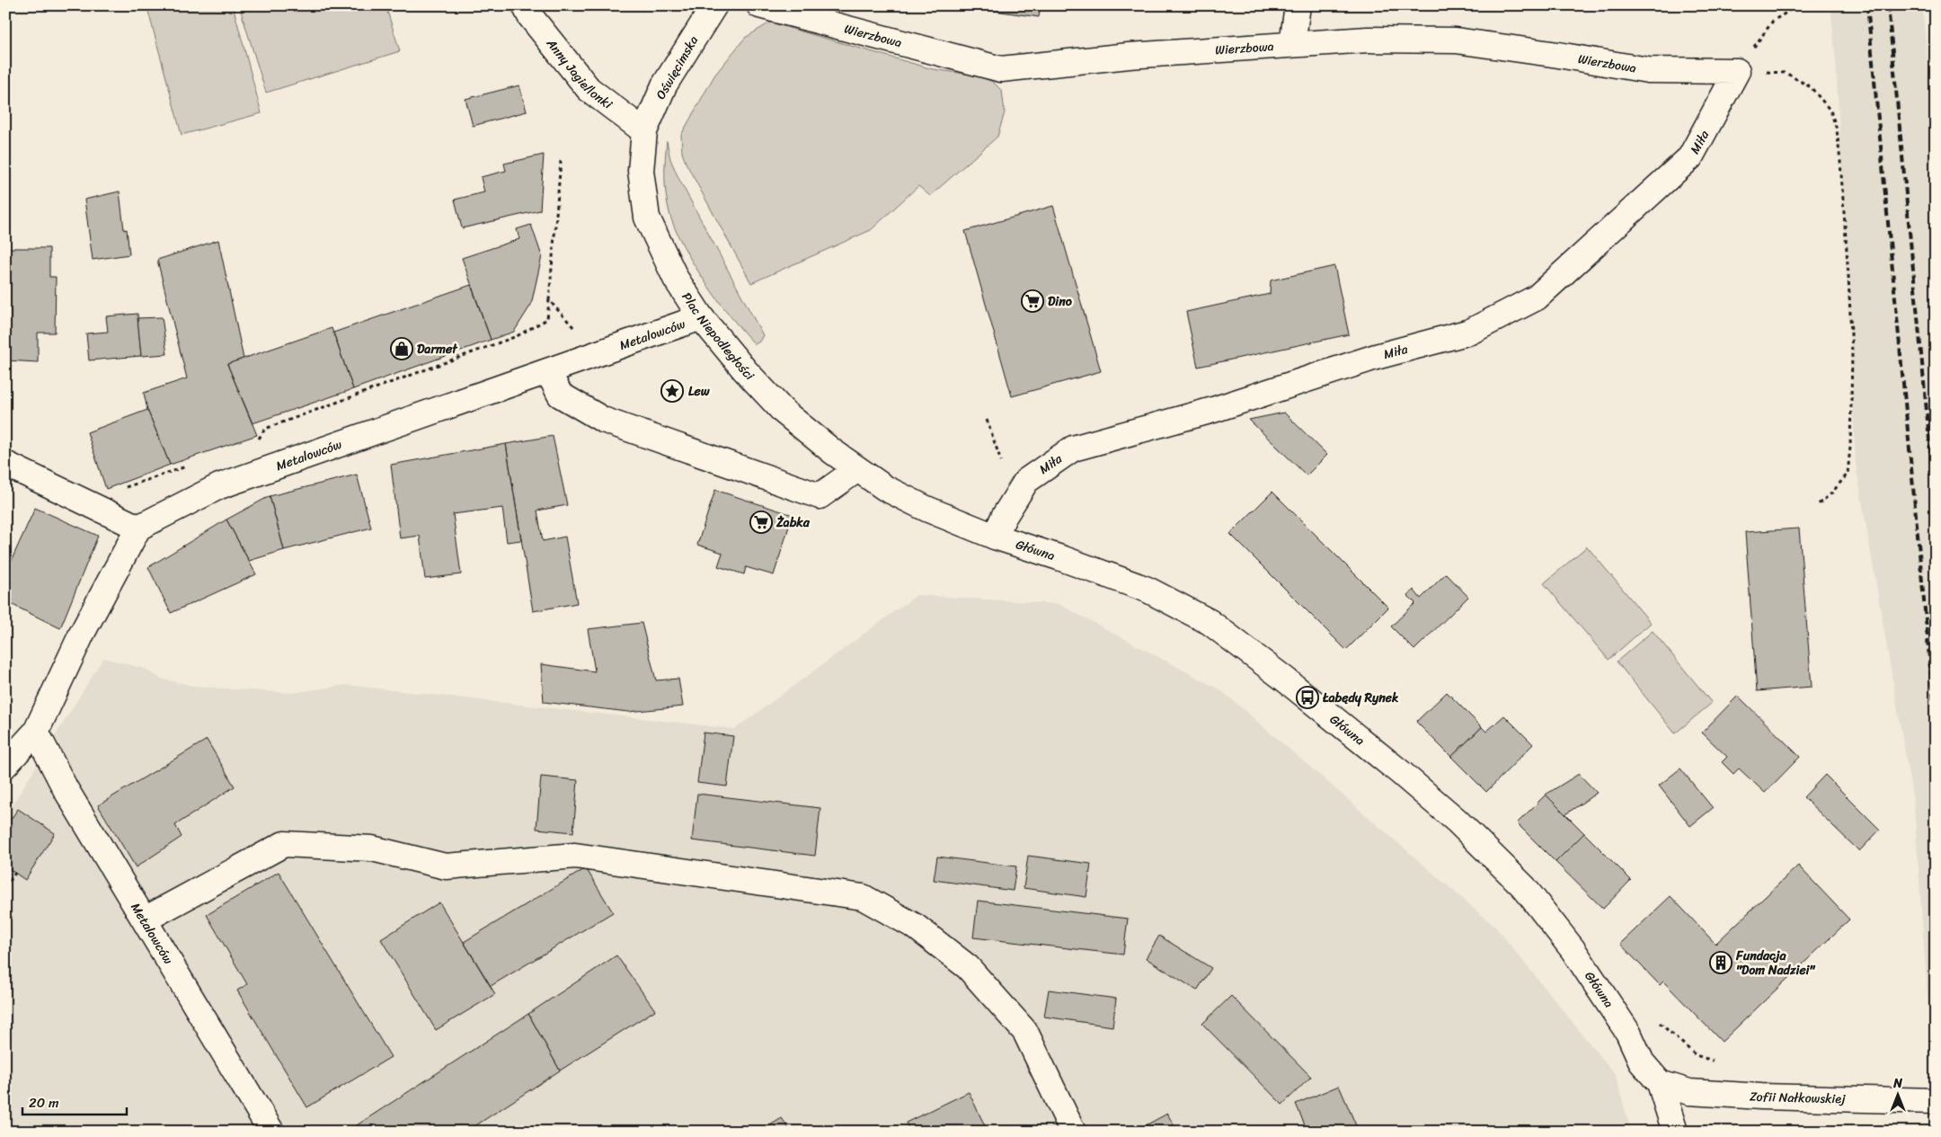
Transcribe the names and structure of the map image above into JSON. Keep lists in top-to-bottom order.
{
  "streets": {
    "street": [
      "Wierzbowa",
      "Oświęcimska",
      "Anny Jagiellonki",
      "Miła",
      "Metalowców",
      "Plac Niepodległości",
      "Główna",
      "Zofii Nałkowskiej"
    ]
  },
  "crossings": [
    ["Wierzbowa", "Miła"],
    ["Oświęcimska", "Anny Jagiellonki"],
    ["Oświęcimska", "Plac Niepodległości"],
    ["Anny Jagiellonki", "Plac Niepodległości"],
    ["Miła", "Główna"],
    ["Metalowców", "Plac Niepodległości"],
    ["Plac Niepodległości", "Główna"],
    ["Główna", "Zofii Nałkowskiej"]
  ],
  "places": {
    "supermarket": ["Dino", "Żabka"],
    "shop": ["Darmet"],
    "place": ["Lew"],
    "bus stop": ["Łabędy Rynek"],
    "building": ["Fundacja \"Dom Nadziei\""]
  },
  "scale_bar": "20 m",
  "north": "top"
}
